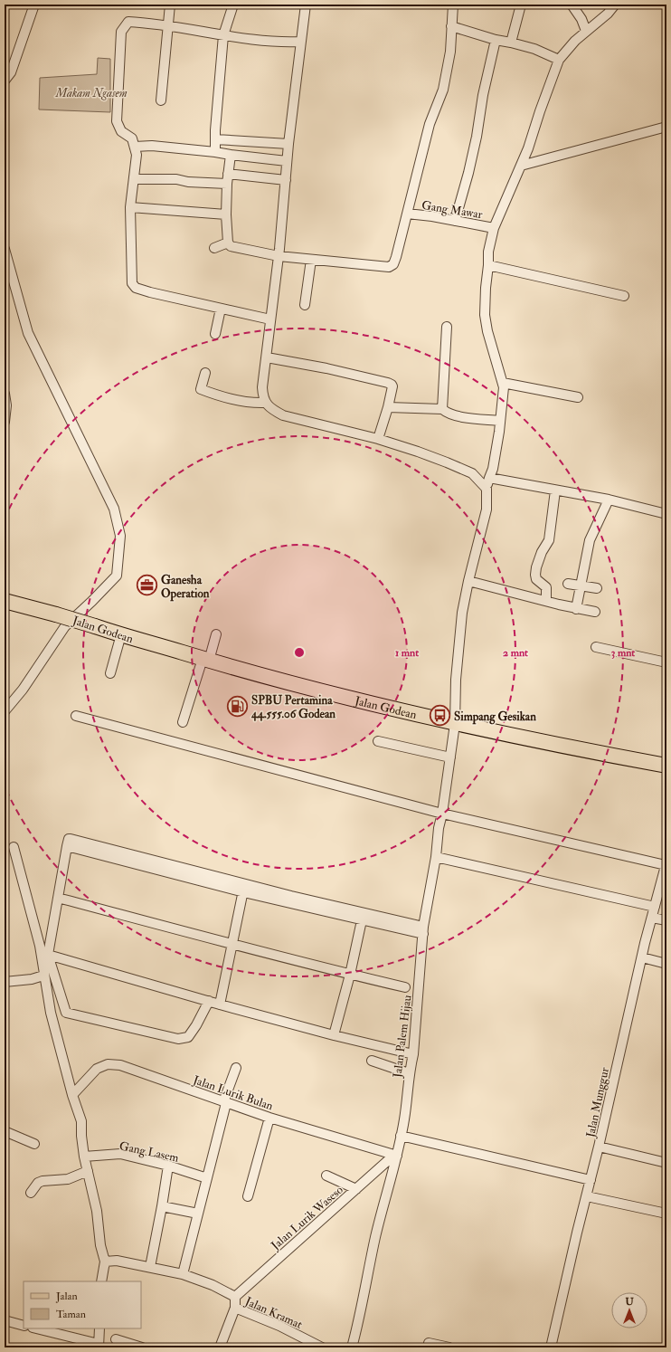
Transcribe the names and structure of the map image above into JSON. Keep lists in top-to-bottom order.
{
  "streets": {
    "main road": ["Jalan Godean"],
    "street": [
      "Gang Mawar",
      "Jalan Palem Hijau",
      "Jalan Lurik Bulan",
      "Jalan Munggur",
      "Gang Lasem",
      "Jalan Lurik Waseso",
      "Jalan Kramat"
    ]
  },
  "crossings": [
    ["Gang Mawar", "Jalan Palem Hijau"],
    ["Jalan Godean", "Jalan Palem Hijau"],
    ["Jalan Palem Hijau", "Jalan Lurik Bulan"],
    ["Jalan Palem Hijau", "Jalan Lurik Waseso"],
    ["Jalan Lurik Bulan", "Jalan Lurik Waseso"]
  ],
  "parks": ["Makam Ngasem"],
  "places": {
    "office": ["Ganesha Operation"],
    "fuel station": ["SPBU Pertamina 44.555.06 Godean"],
    "bus stop": ["Simpang Gesikan"]
  },
  "legend": ["Jalan", "Taman"],
  "north": "top",
  "rings": ["1 mnt", "2 mnt", "3 mnt"]
}
